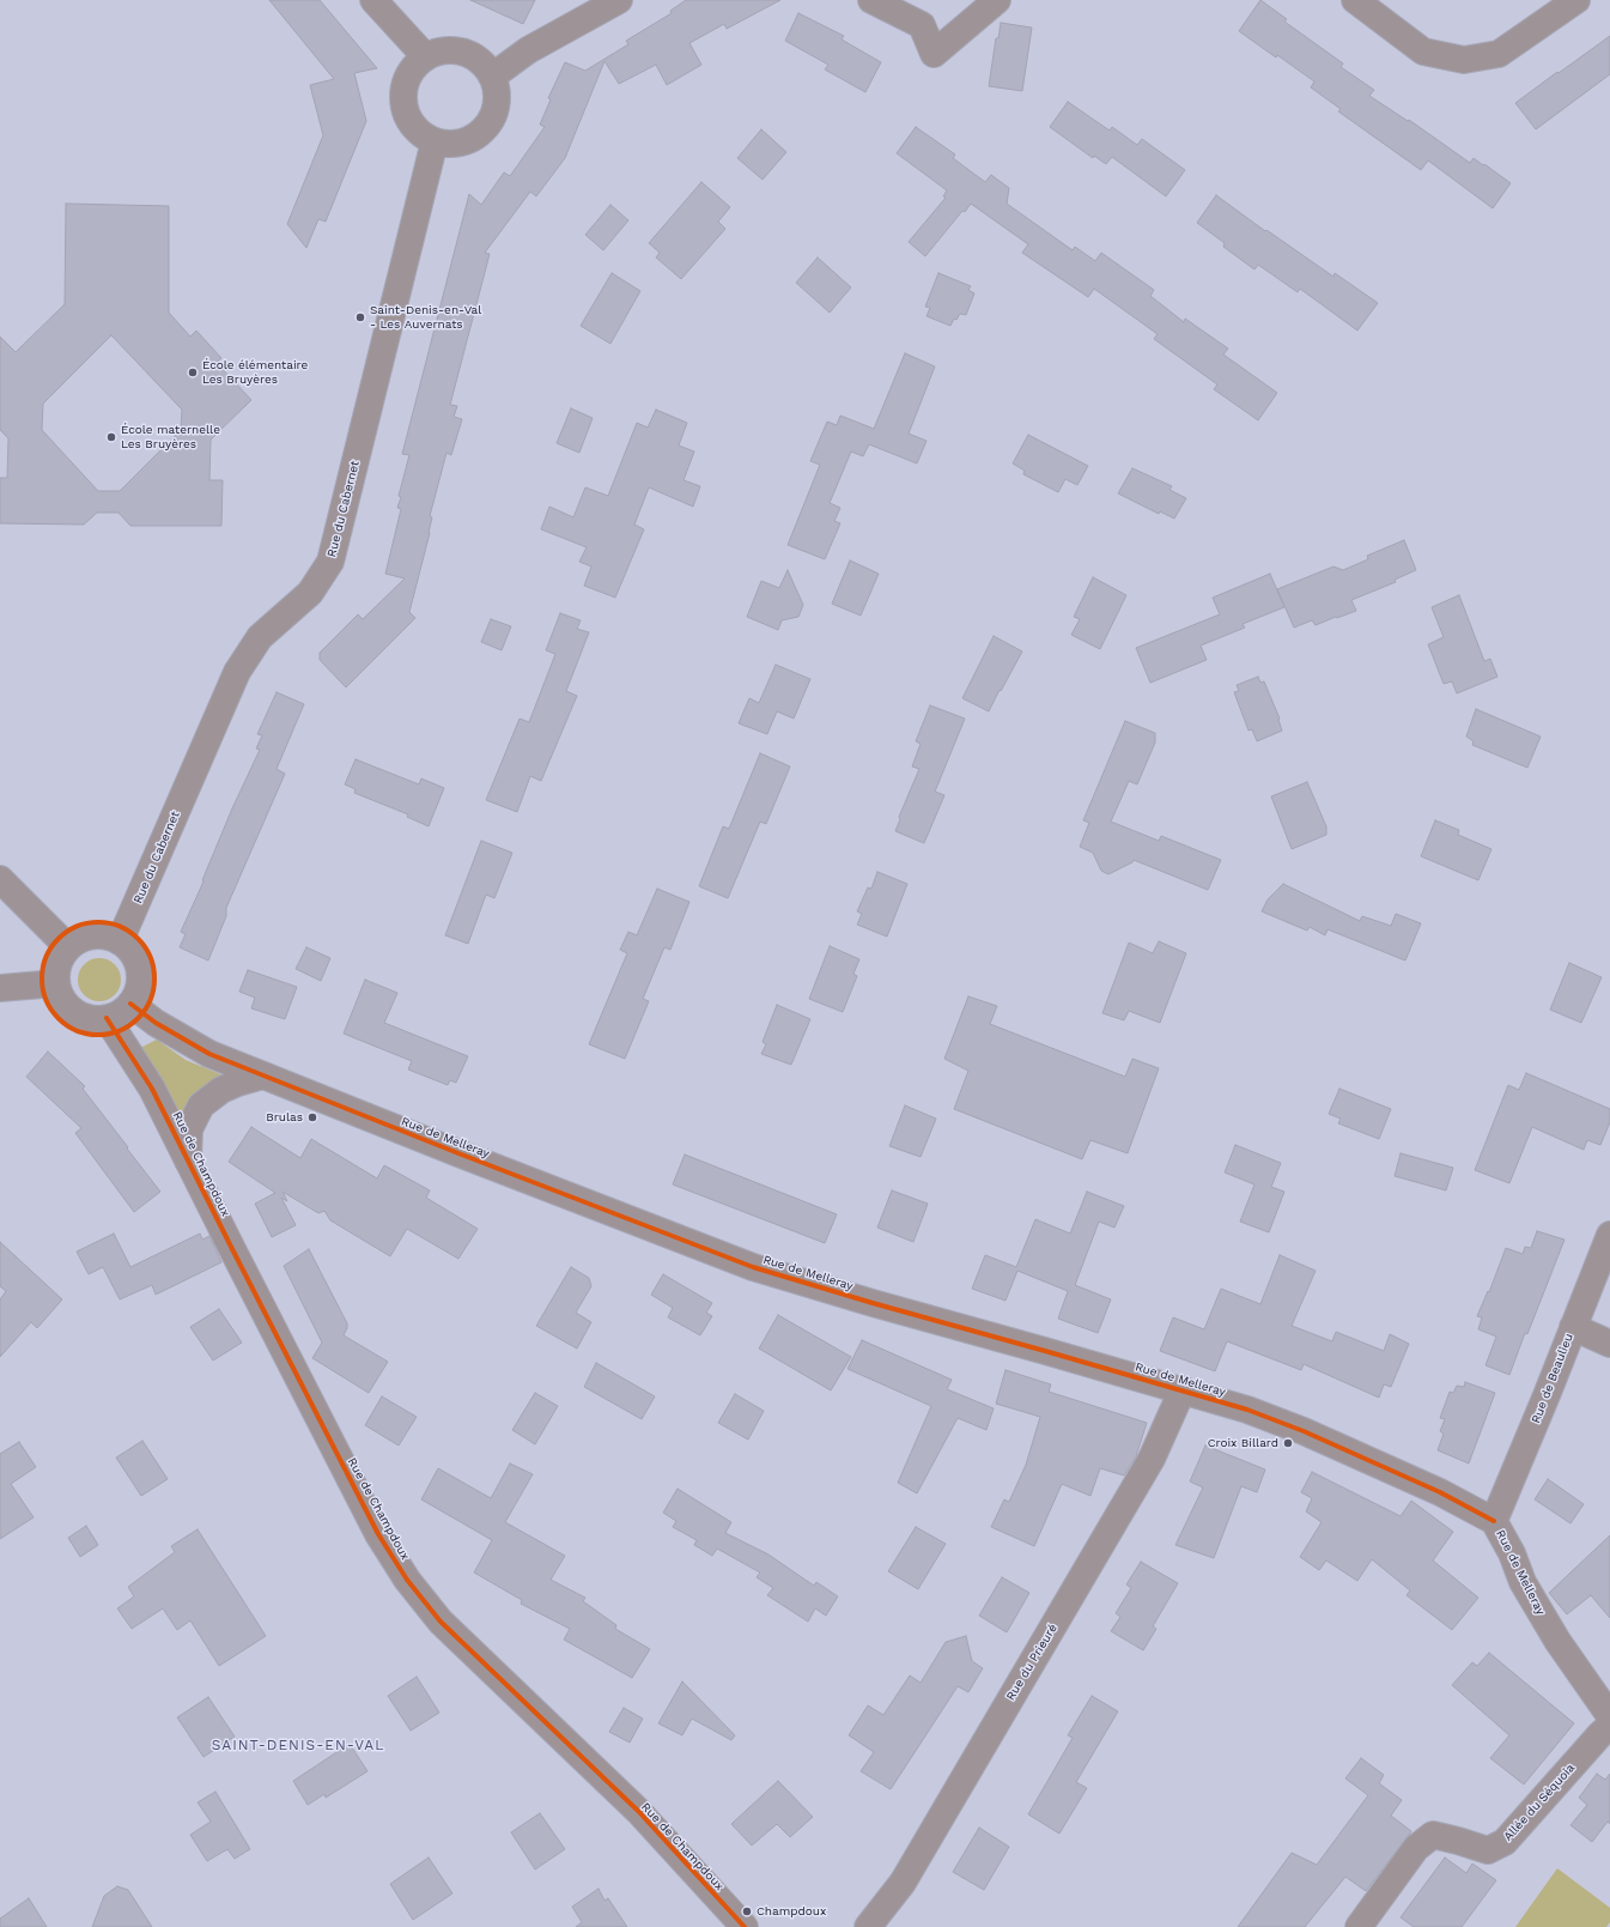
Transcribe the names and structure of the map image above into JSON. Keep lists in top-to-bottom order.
{
  "streets": {
    "street": [
      "Rue du Cabernet",
      "Rue de Melleray",
      "Rue de Champdoux",
      "Rue de Beaulieu",
      "Rue du Prieuré",
      "Allée du Séquoia"
    ]
  },
  "crossings": [
    ["Rue du Cabernet", "Rue de Melleray"],
    ["Rue du Cabernet", "Rue de Champdoux"],
    ["Rue de Melleray", "Rue de Champdoux"],
    ["Rue de Melleray", "Rue de Beaulieu"],
    ["Rue de Melleray", "Rue du Prieuré"]
  ],
  "districts": ["SAINT-DENIS-EN-VAL"],
  "places": [
    "Saint-Denis-en-Val - Les Auvernats",
    "École élémentaire Les Bruyères",
    "École maternelle Les Bruyères",
    "Brulas",
    "Croix Billard",
    "Champdoux"
  ]
}
